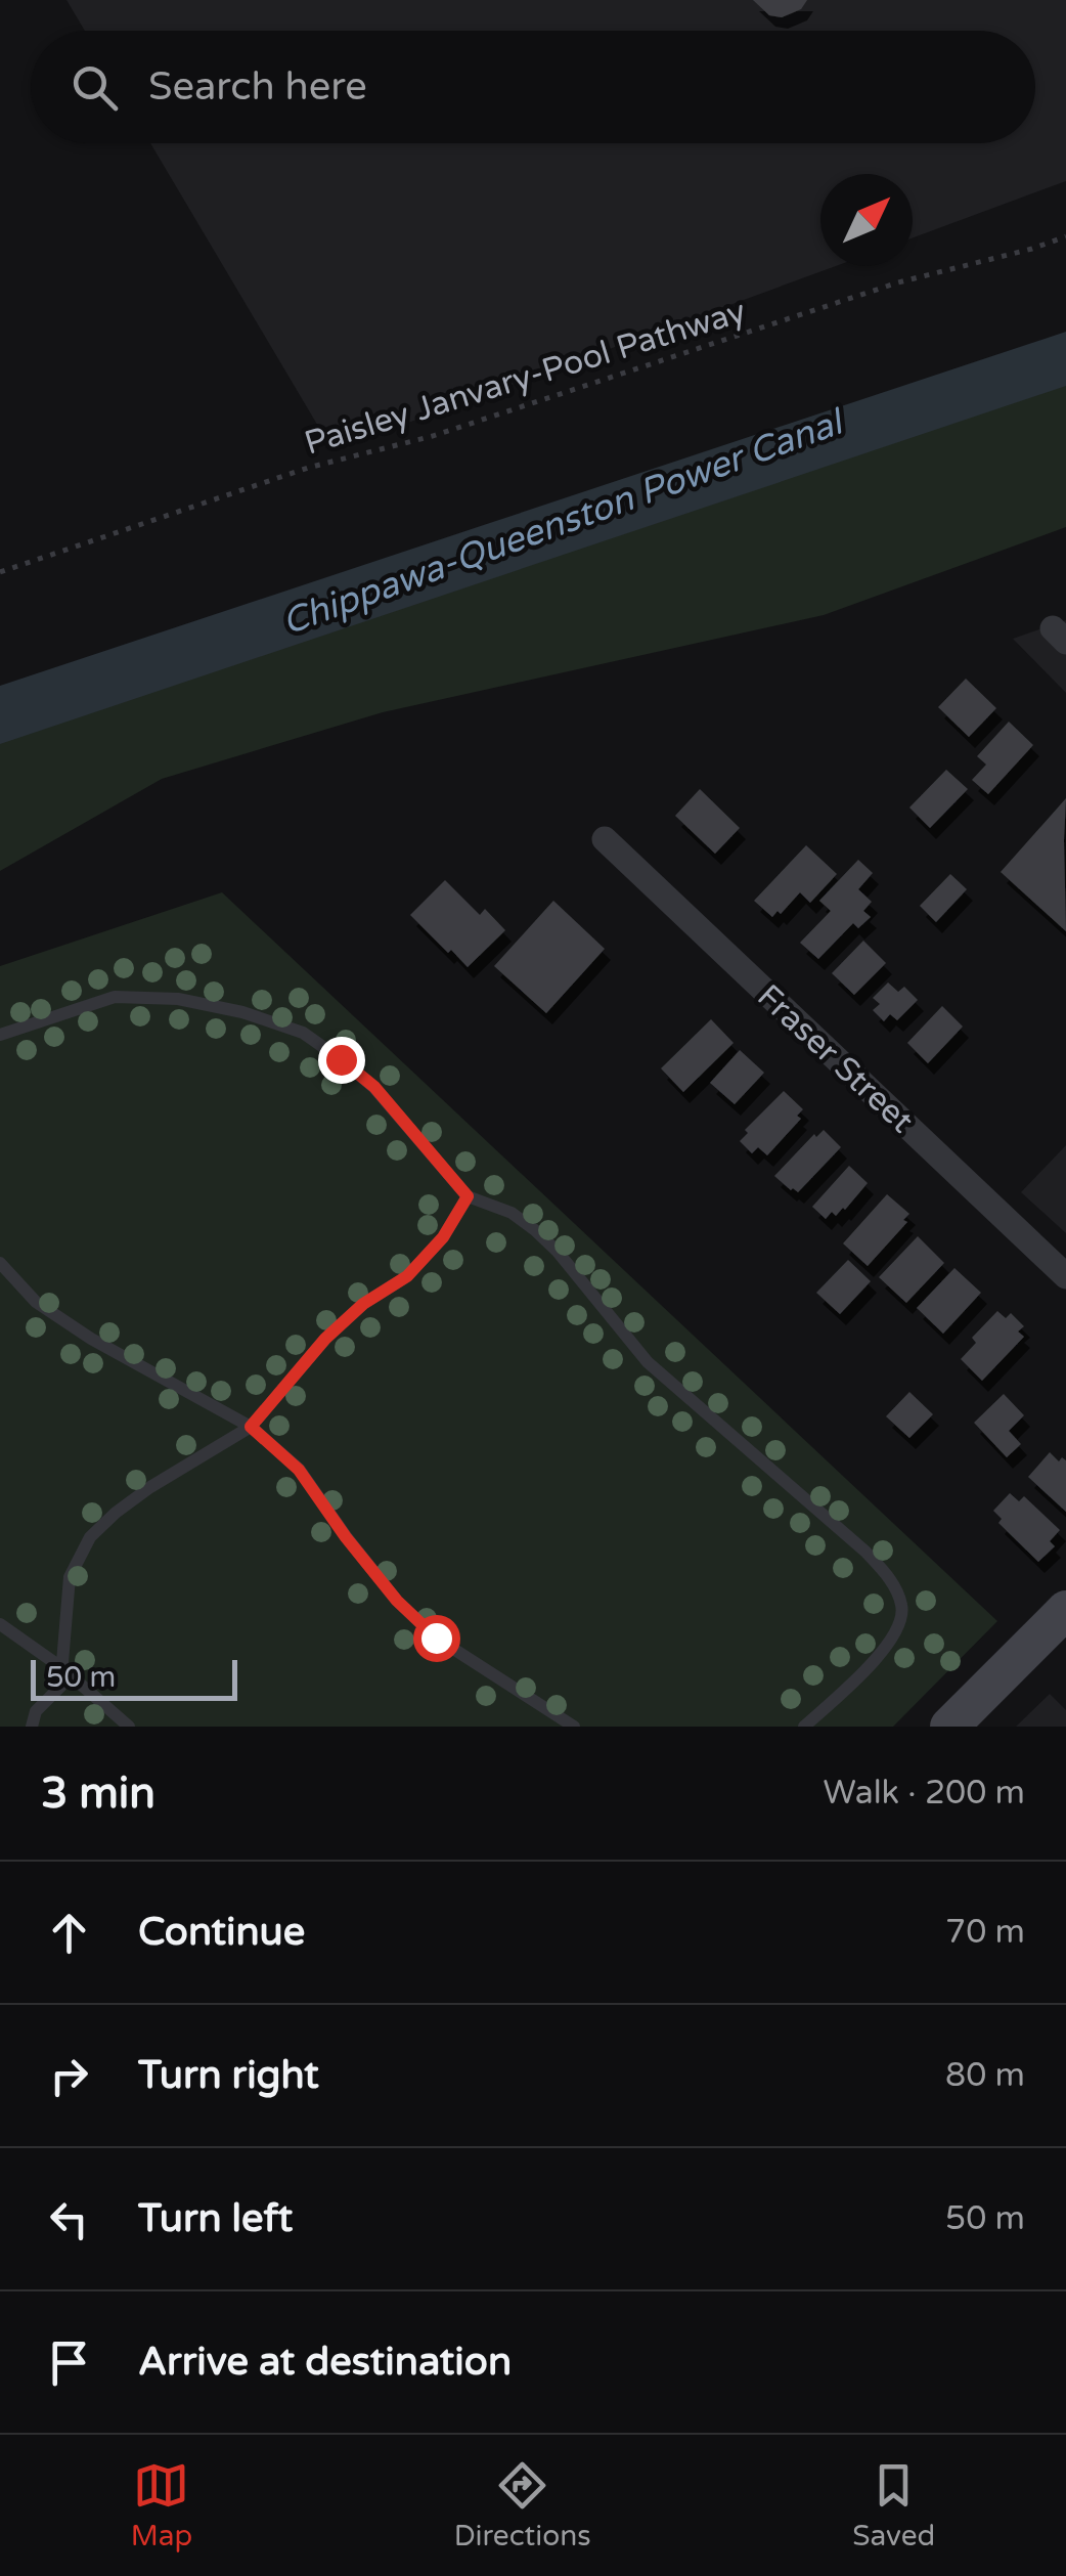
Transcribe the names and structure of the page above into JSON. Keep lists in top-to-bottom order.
{
  "streets": {
    "street": ["Fraser Street"],
    "path": ["Paisley Janvary-Pool Pathway"]
  },
  "water": ["Chippawa-Queenston Power Canal"],
  "scale_bar": "50 m",
  "north": "top right",
  "page": {
    "search": "Search here",
    "scale": "50 m",
    "heading": ["3 min", "Walk · 200 m"],
    "list": [
      ["Continue", "70 m"],
      ["Turn right", "80 m"],
      ["Turn left", "50 m"],
      "Arrive at destination"
    ],
    "nav": ["Map", "Directions", "Saved"]
  }
}
